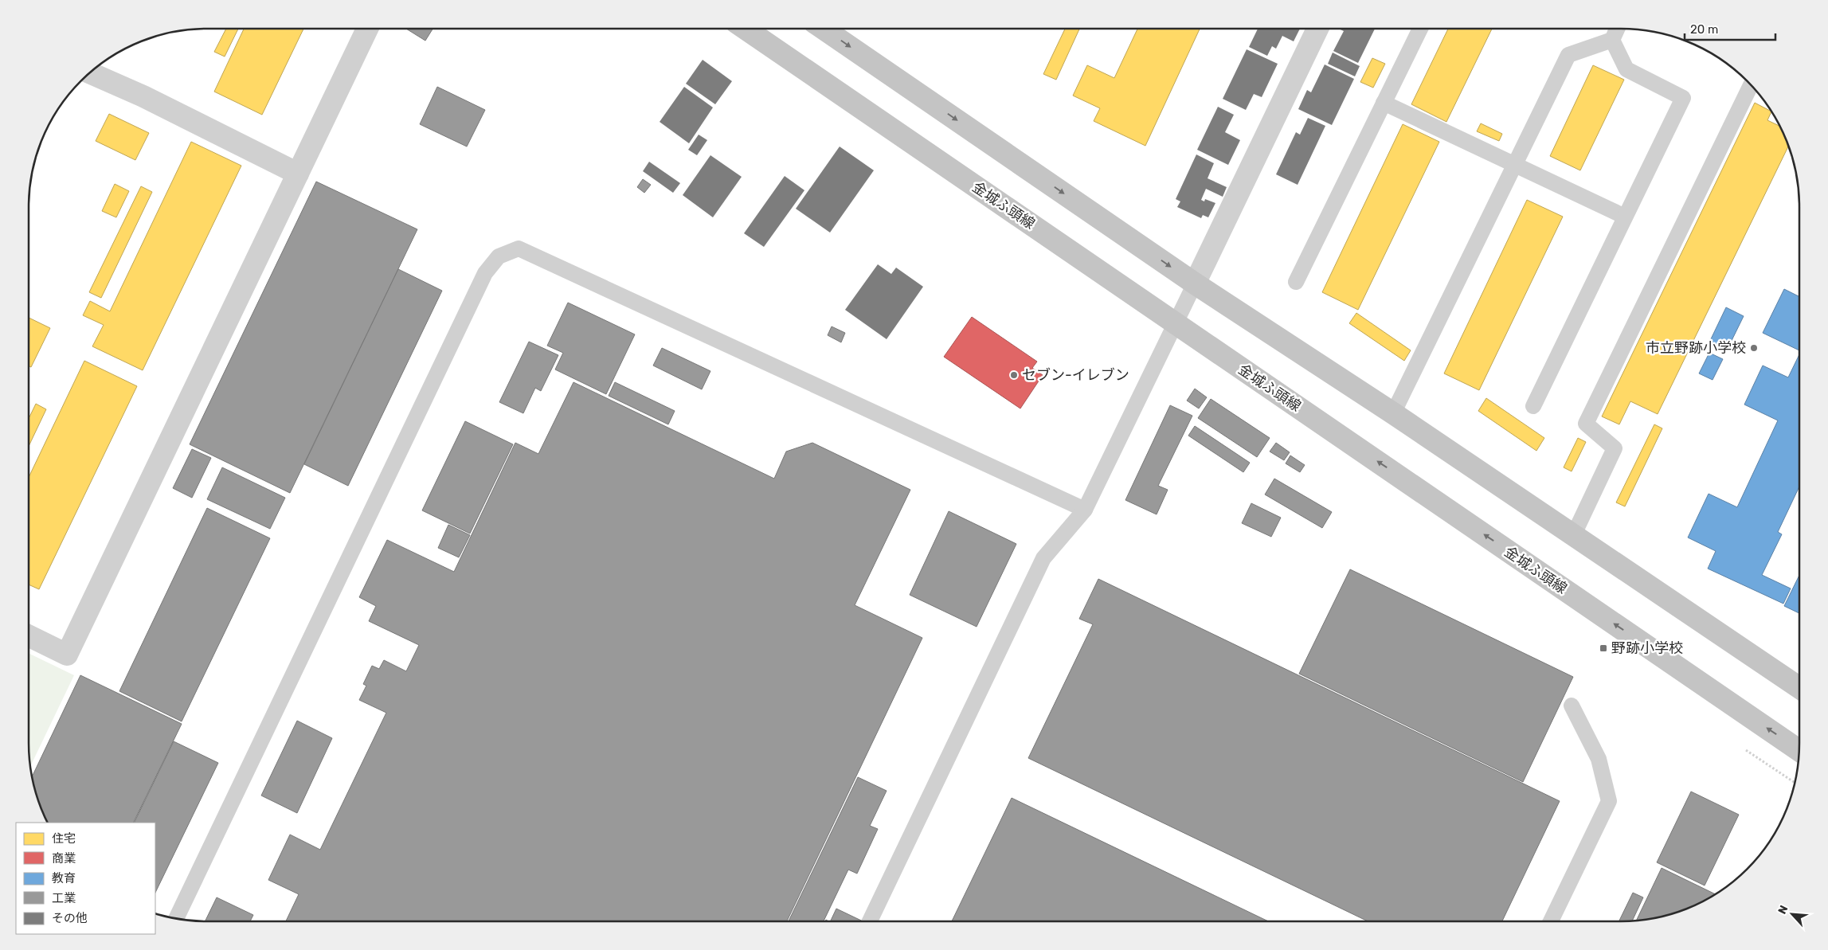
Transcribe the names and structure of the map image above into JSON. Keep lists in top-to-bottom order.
{
  "streets": {
    "main road": ["金城ふ頭線"]
  },
  "places": {
    "other": ["市立野跡小学校", "セブン-イレブン"],
    "transit": ["野跡小学校"]
  },
  "legend": [
    "住宅",
    "商業",
    "教育",
    "工業",
    "その他"
  ],
  "scale_bar": "20 m",
  "north": "top left"
}
